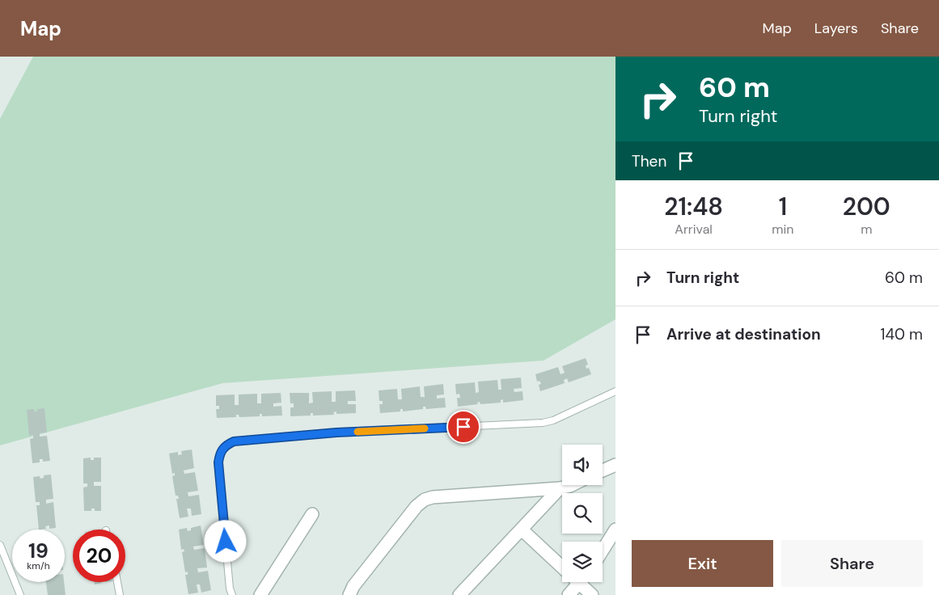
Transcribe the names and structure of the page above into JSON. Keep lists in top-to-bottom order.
{
  "page": {
    "header": "Map",
    "nav": ["Map", "Layers", "Share"],
    "turn": ["60 m", "Turn right"],
    "then": "Then",
    "eta": [
      "21:48",
      "Arrival",
      "1",
      "min",
      "200",
      "m"
    ],
    "list": [
      {
        "name": "Turn right",
        "value": "60 m"
      },
      {
        "name": "Arrive at destination",
        "value": "140 m"
      }
    ],
    "speed": "19 km/h",
    "limit": "20",
    "buttons": ["Exit", "Share"]
  }
}
